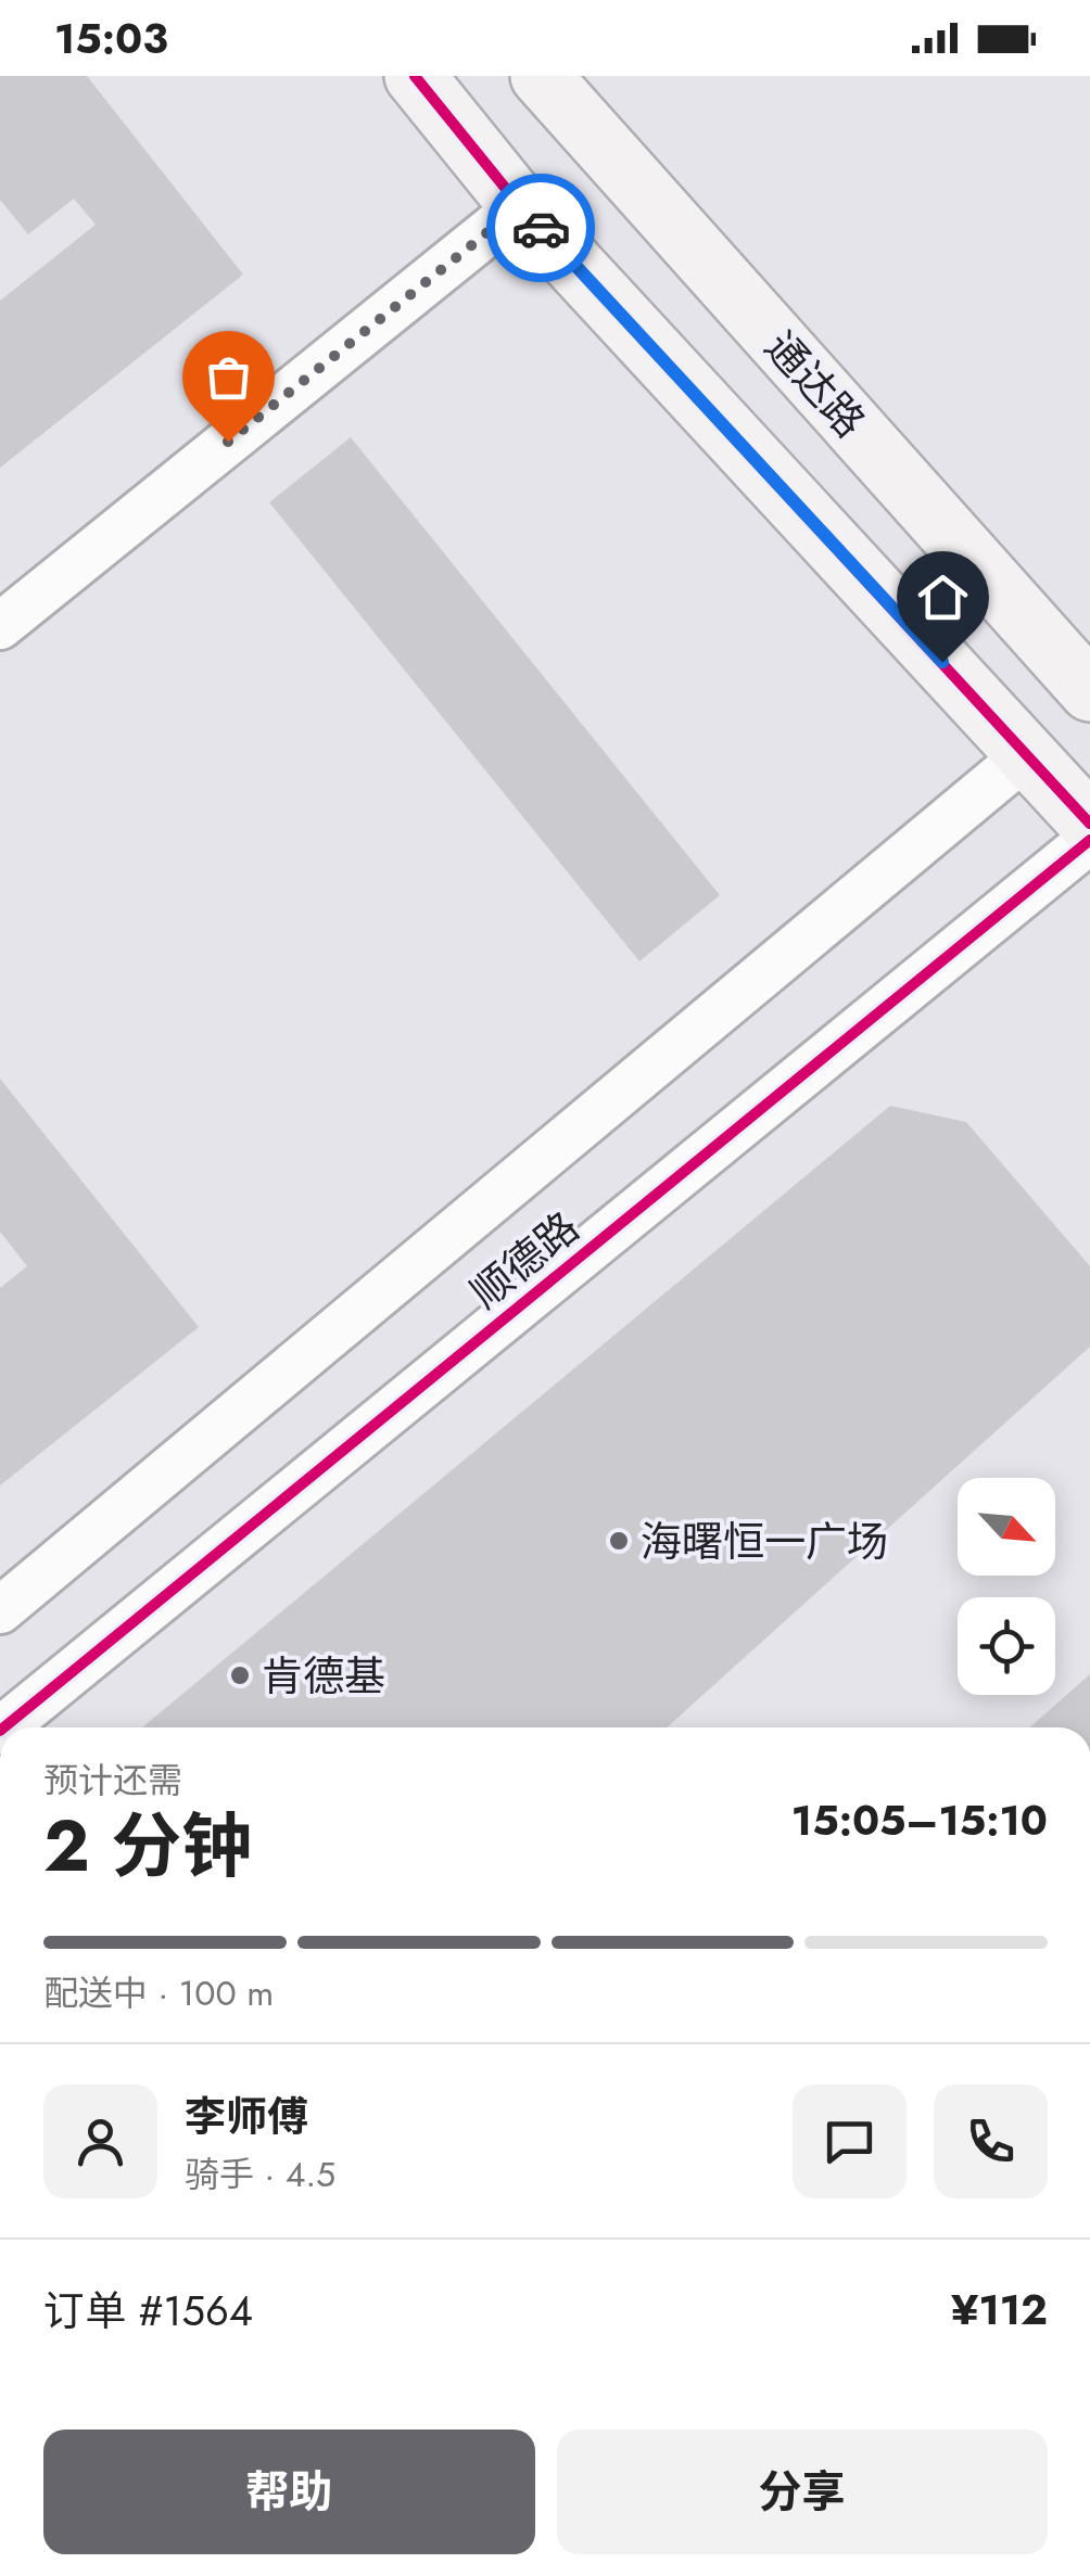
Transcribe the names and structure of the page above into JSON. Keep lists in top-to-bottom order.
{
  "streets": {
    "street": ["通达路", "顺德路"]
  },
  "places": ["海曙恒一广场", "肯德基"],
  "north": "bottom right",
  "page": {
    "status": "15:03",
    "heading": ["2 分钟", "预计还需", "15:05–15:10"],
    "panel": [
      "李师傅",
      "骑手 · 4.5",
      "订单 #1564",
      "¥112"
    ],
    "bar": "配送中 · 100 m",
    "buttons": ["帮助", "分享"]
  }
}
